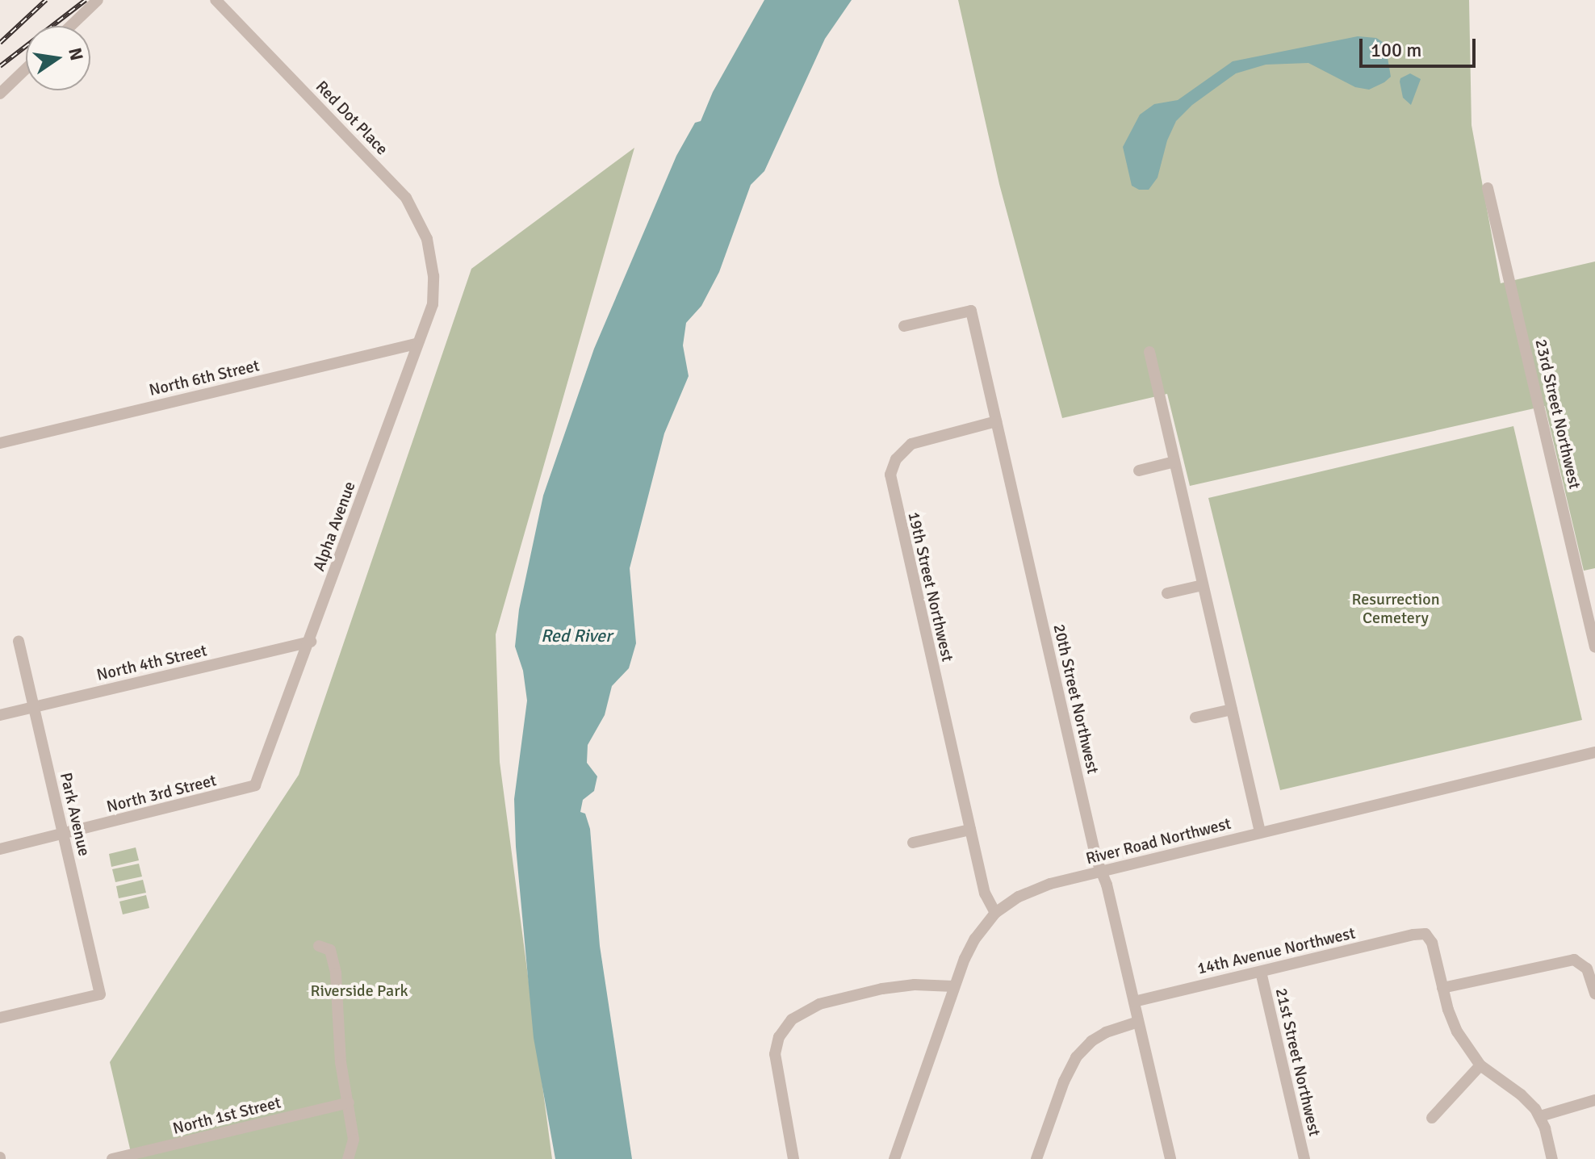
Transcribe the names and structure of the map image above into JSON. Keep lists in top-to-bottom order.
{
  "streets": {
    "street": [
      "Red Dot Place",
      "North 6th Street",
      "23rd Street Northwest",
      "Alpha Avenue",
      "19th Street Northwest",
      "North 4th Street",
      "20th Street Northwest",
      "North 3rd Street",
      "Park Avenue",
      "River Road Northwest",
      "14th Avenue Northwest",
      "21st Street Northwest",
      "North 1st Street"
    ]
  },
  "crossings": [
    ["Red Dot Place", "Alpha Avenue"],
    ["North 6th Street", "Alpha Avenue"],
    ["Alpha Avenue", "North 4th Street"],
    ["Alpha Avenue", "North 3rd Street"],
    ["19th Street Northwest", "20th Street Northwest"],
    ["19th Street Northwest", "River Road Northwest"],
    ["North 4th Street", "Park Avenue"],
    ["20th Street Northwest", "River Road Northwest"],
    ["20th Street Northwest", "14th Avenue Northwest"],
    ["North 3rd Street", "Park Avenue"],
    ["14th Avenue Northwest", "21st Street Northwest"]
  ],
  "water": ["Red River"],
  "parks": ["Resurrection Cemetery", "Riverside Park"],
  "scale_bar": "100 m",
  "north": "right"
}
